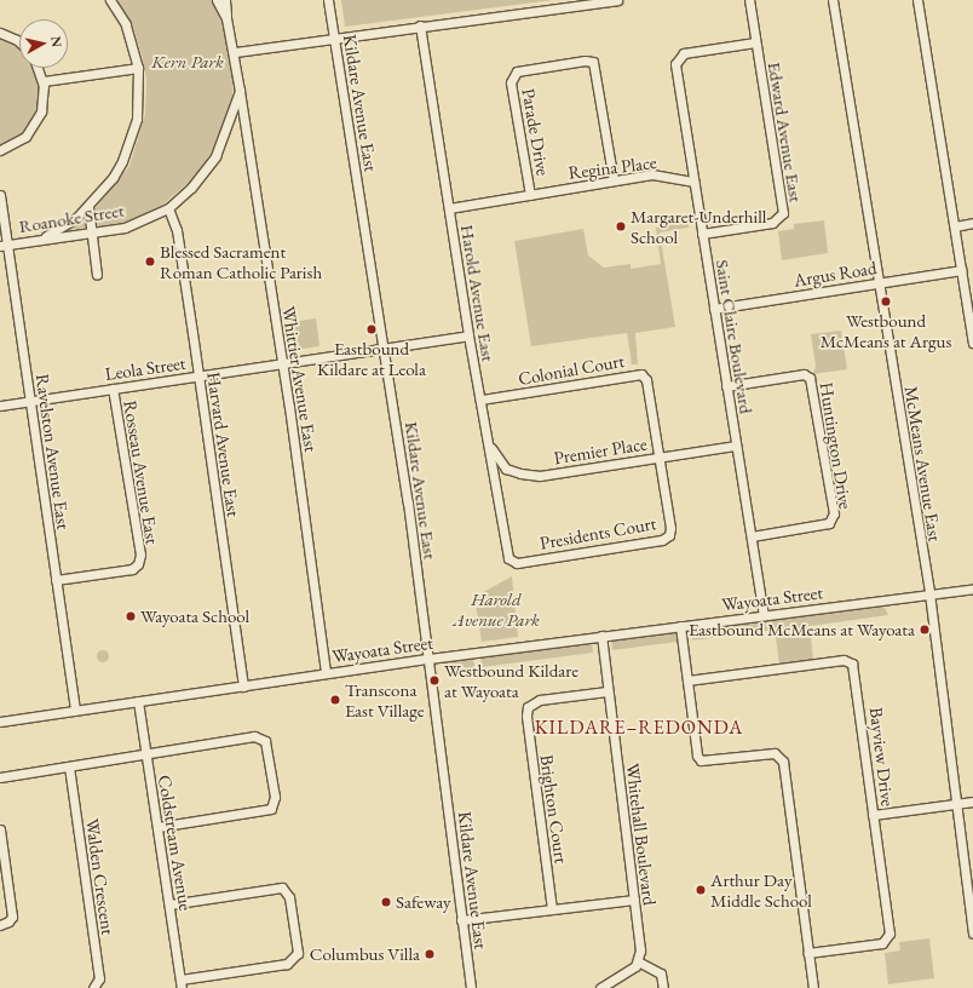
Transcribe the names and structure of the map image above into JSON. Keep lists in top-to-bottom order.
{
  "streets": {
    "street": [
      "Kildare Avenue East",
      "Parade Drive",
      "Edward Avenue East",
      "Regina Place",
      "Roanoke Street",
      "Argus Road",
      "Harold Avenue East",
      "Saint Claire Boulevard",
      "Leola Street",
      "Colonial Court",
      "Whittier Avenue East",
      "Harvard Avenue East",
      "Huntington Drive",
      "Premier Place",
      "Ravelston Avenue East",
      "McMeans Avenue East",
      "Rosseau Avenue East",
      "Presidents Court",
      "Wayoata Street",
      "Bayview Drive",
      "Brighton Court",
      "Whitehall Boulevard",
      "Coldstream Avenue",
      "Walden Crescent"
    ]
  },
  "crossings": [
    ["Kildare Avenue East", "Leola Street"],
    ["Kildare Avenue East", "Wayoata Street"],
    ["Parade Drive", "Regina Place"],
    ["Edward Avenue East", "Saint Claire Boulevard"],
    ["Regina Place", "Harold Avenue East"],
    ["Regina Place", "Saint Claire Boulevard"],
    ["Roanoke Street", "Whittier Avenue East"],
    ["Roanoke Street", "Harvard Avenue East"],
    ["Roanoke Street", "Ravelston Avenue East"],
    ["Argus Road", "Saint Claire Boulevard"],
    ["Argus Road", "McMeans Avenue East"],
    ["Harold Avenue East", "Leola Street"],
    ["Harold Avenue East", "Colonial Court"],
    ["Harold Avenue East", "Premier Place"],
    ["Harold Avenue East", "Presidents Court"],
    ["Saint Claire Boulevard", "Huntington Drive"],
    ["Saint Claire Boulevard", "Premier Place"],
    ["Saint Claire Boulevard", "Wayoata Street"],
    ["Leola Street", "Whittier Avenue East"],
    ["Leola Street", "Harvard Avenue East"],
    ["Leola Street", "Ravelston Avenue East"],
    ["Leola Street", "Rosseau Avenue East"],
    ["Colonial Court", "Premier Place"],
    ["Colonial Court", "Presidents Court"],
    ["Whittier Avenue East", "Wayoata Street"],
    ["Harvard Avenue East", "Wayoata Street"],
    ["Premier Place", "Presidents Court"],
    ["Ravelston Avenue East", "Rosseau Avenue East"],
    ["Ravelston Avenue East", "Wayoata Street"],
    ["McMeans Avenue East", "Wayoata Street"],
    ["Wayoata Street", "Whitehall Boulevard"],
    ["Wayoata Street", "Coldstream Avenue"],
    ["Brighton Court", "Whitehall Boulevard"]
  ],
  "districts": ["KILDARE–REDONDA"],
  "parks": ["Kern Park", "Harold Avenue Park"],
  "places": [
    "Margaret-Underhill School",
    "Blessed Sacrament Roman Catholic Parish",
    "Westbound McMeans at Argus",
    "Eastbound Kildare at Leola",
    "Wayoata School",
    "Eastbound McMeans at Wayoata",
    "Westbound Kildare at Wayoata",
    "Transcona East Village",
    "Arthur Day Middle School",
    "Safeway",
    "Columbus Villa"
  ],
  "north": "right"
}
